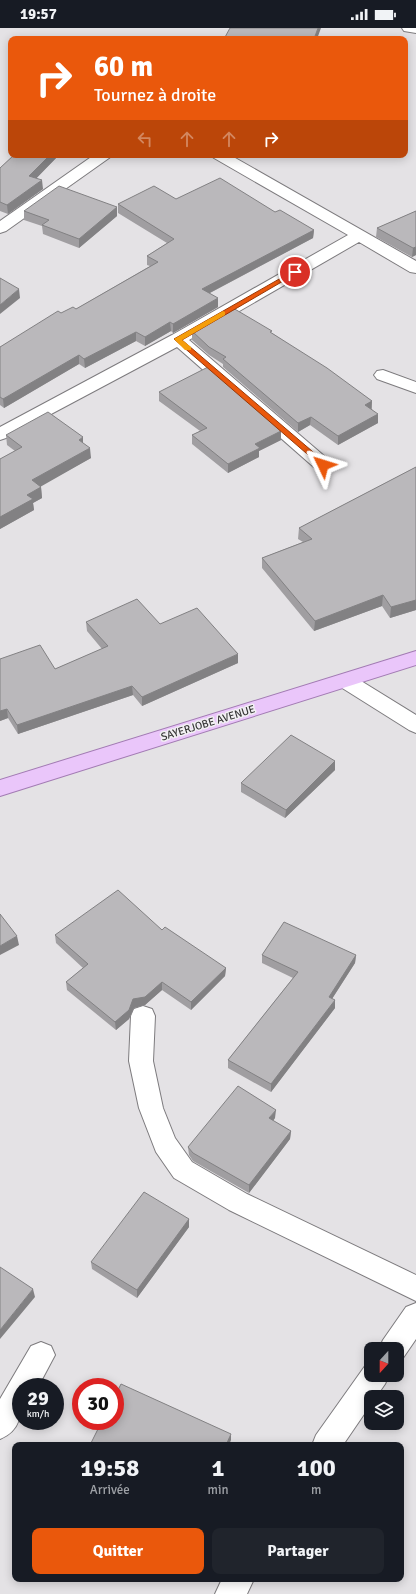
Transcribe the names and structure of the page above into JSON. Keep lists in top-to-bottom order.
{
  "streets": {
    "main road": ["SAYERJOBE AVENUE"]
  },
  "north": "bottom",
  "page": {
    "status": "19:57",
    "turn": ["60 m", "Tournez à droite"],
    "speed": "29 km/h",
    "limit": "30",
    "eta": [
      "19:58",
      "Arrivée",
      "1",
      "min",
      "100",
      "m"
    ],
    "buttons": ["Quitter", "Partager"]
  }
}
